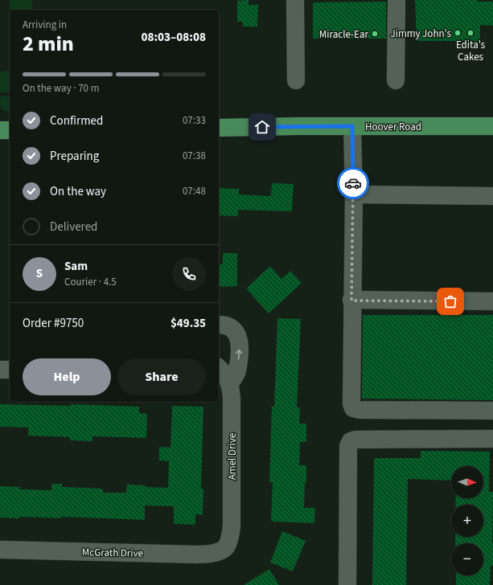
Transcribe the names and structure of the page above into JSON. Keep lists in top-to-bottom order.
{
  "streets": {
    "main road": ["Hoover Road"],
    "street": ["Amel Drive", "McGrath Drive"]
  },
  "crossings": [
    ["Amel Drive", "McGrath Drive"]
  ],
  "places": ["Jimmy John's", "Edita's Cakes", "Miracle-Ear"],
  "north": "right",
  "page": {
    "heading": ["2 min", "Arriving in", "08:03–08:08"],
    "panel": [
      "Sam",
      "Courier · 4.5",
      "Order #9750",
      "$49.35"
    ],
    "bar": "On the way · 70 m",
    "list": [
      ["Confirmed", "07:33"],
      ["Preparing", "07:38"],
      ["On the way", "07:48"],
      "Delivered"
    ],
    "round": "S",
    "buttons": ["Help", "Share"],
    "map_buttons": ["+", "−"]
  }
}
